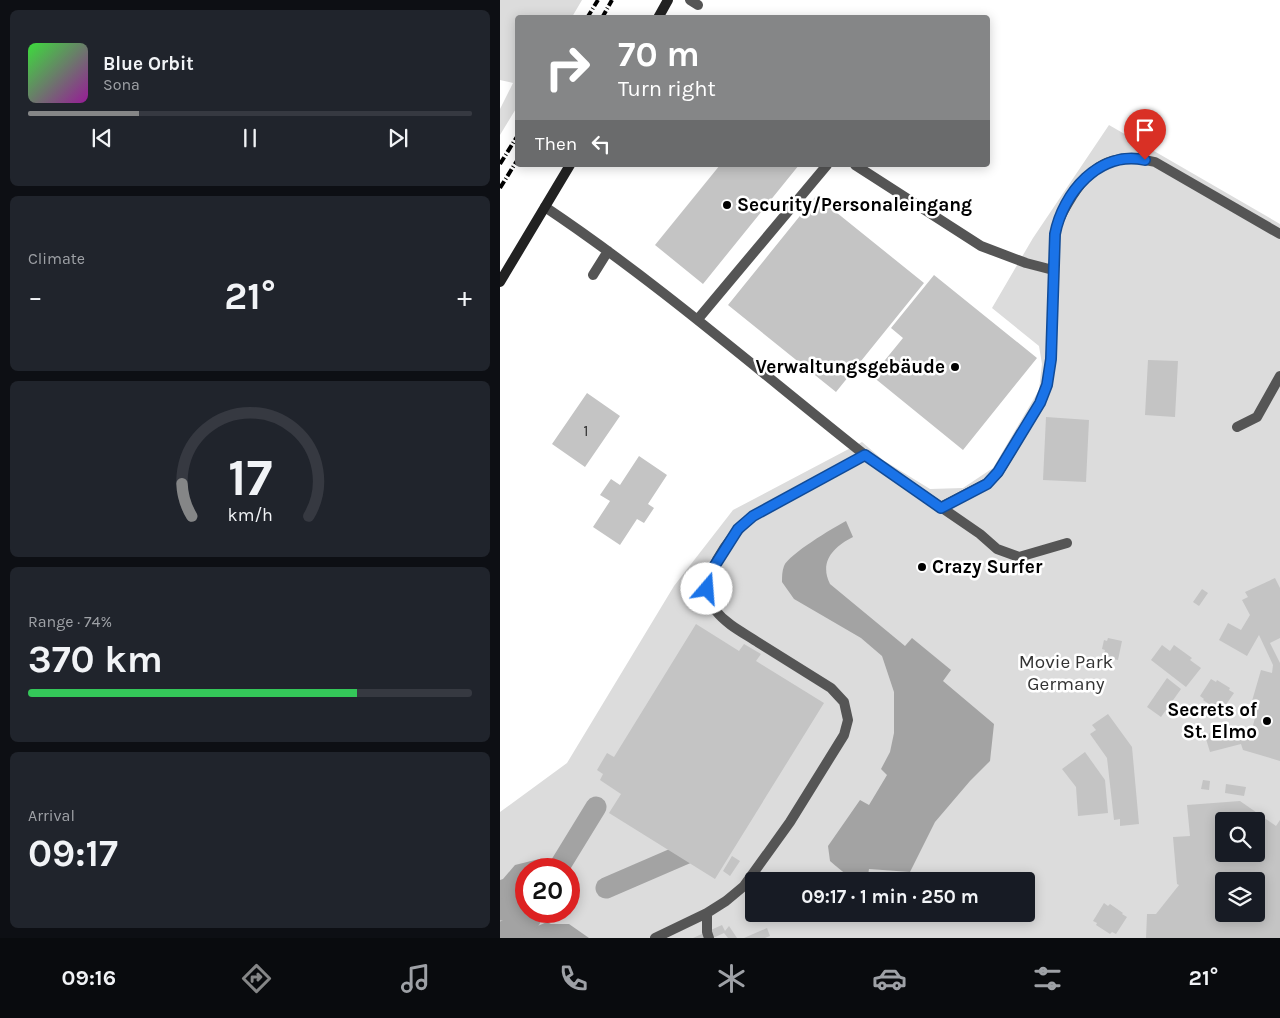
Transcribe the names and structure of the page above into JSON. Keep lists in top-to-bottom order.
{
  "parks": ["Movie Park Germany"],
  "places": [
    "Security/Personaleingang",
    "Verwaltungsgebäude",
    "Crazy Surfer",
    "Secrets of St. Elmo"
  ],
  "house_numbers": ["1"],
  "page": {
    "turn": ["70 m", "Turn right"],
    "song": ["Blue Orbit", "Sona"],
    "then": "Then",
    "tile": [
      "Climate",
      ["Range · 74%", "370 km"],
      ["Arrival", "09:17"]
    ],
    "heat": ["−", "21°", "+"],
    "limit": "20",
    "trip": "09:17 · 1 min · 250 m",
    "tabs": ["09:16", "21°"],
    "gauge": ["17", "km/h"]
  }
}
